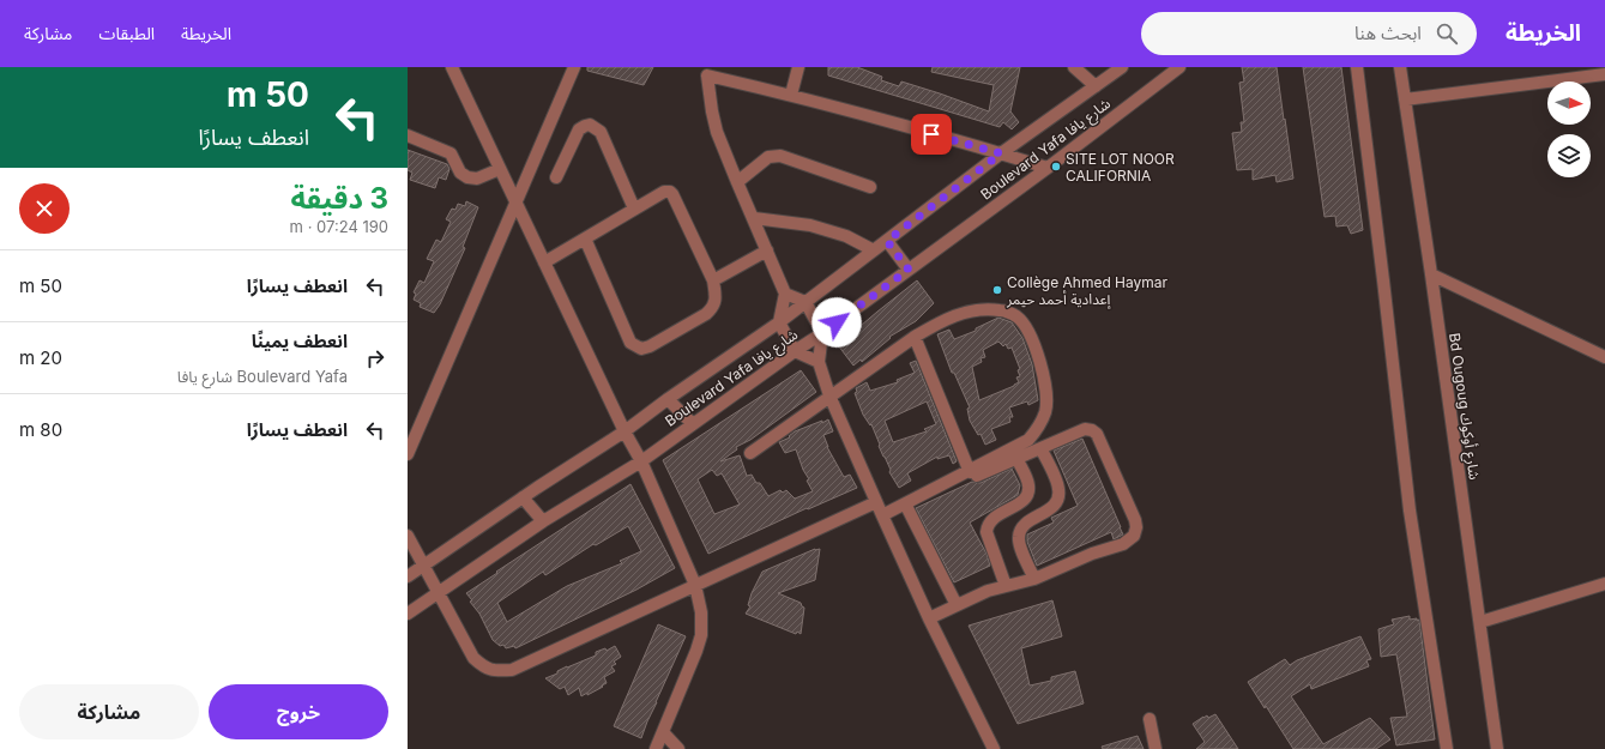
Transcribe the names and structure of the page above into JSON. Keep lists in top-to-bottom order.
{
  "streets": {
    "street": ["Boulevard Yafa شارع يافا", "Bd Ougoug شارع أوكوك"]
  },
  "places": ["SITE LOT NOOR CALIFORNIA", "Collège Ahmed Haymar إعدادية أحمد حيمر"],
  "north": "right",
  "page": {
    "header": "الخريطة",
    "search": "ابحث هنا",
    "nav": ["الخريطة", "الطبقات", "مشاركة"],
    "turn": ["50 m", "انعطف يسارًا"],
    "heading": ["3 دقيقة", "190 m · 07:24"],
    "list": [
      {
        "name": "انعطف يسارًا",
        "value": "50 m"
      },
      {
        "name": "انعطف يمينًا",
        "note": "Boulevard Yafa شارع يافا",
        "value": "20 m"
      },
      {
        "name": "انعطف يسارًا",
        "value": "80 m"
      }
    ],
    "buttons": ["خروج", "مشاركة"]
  }
}
